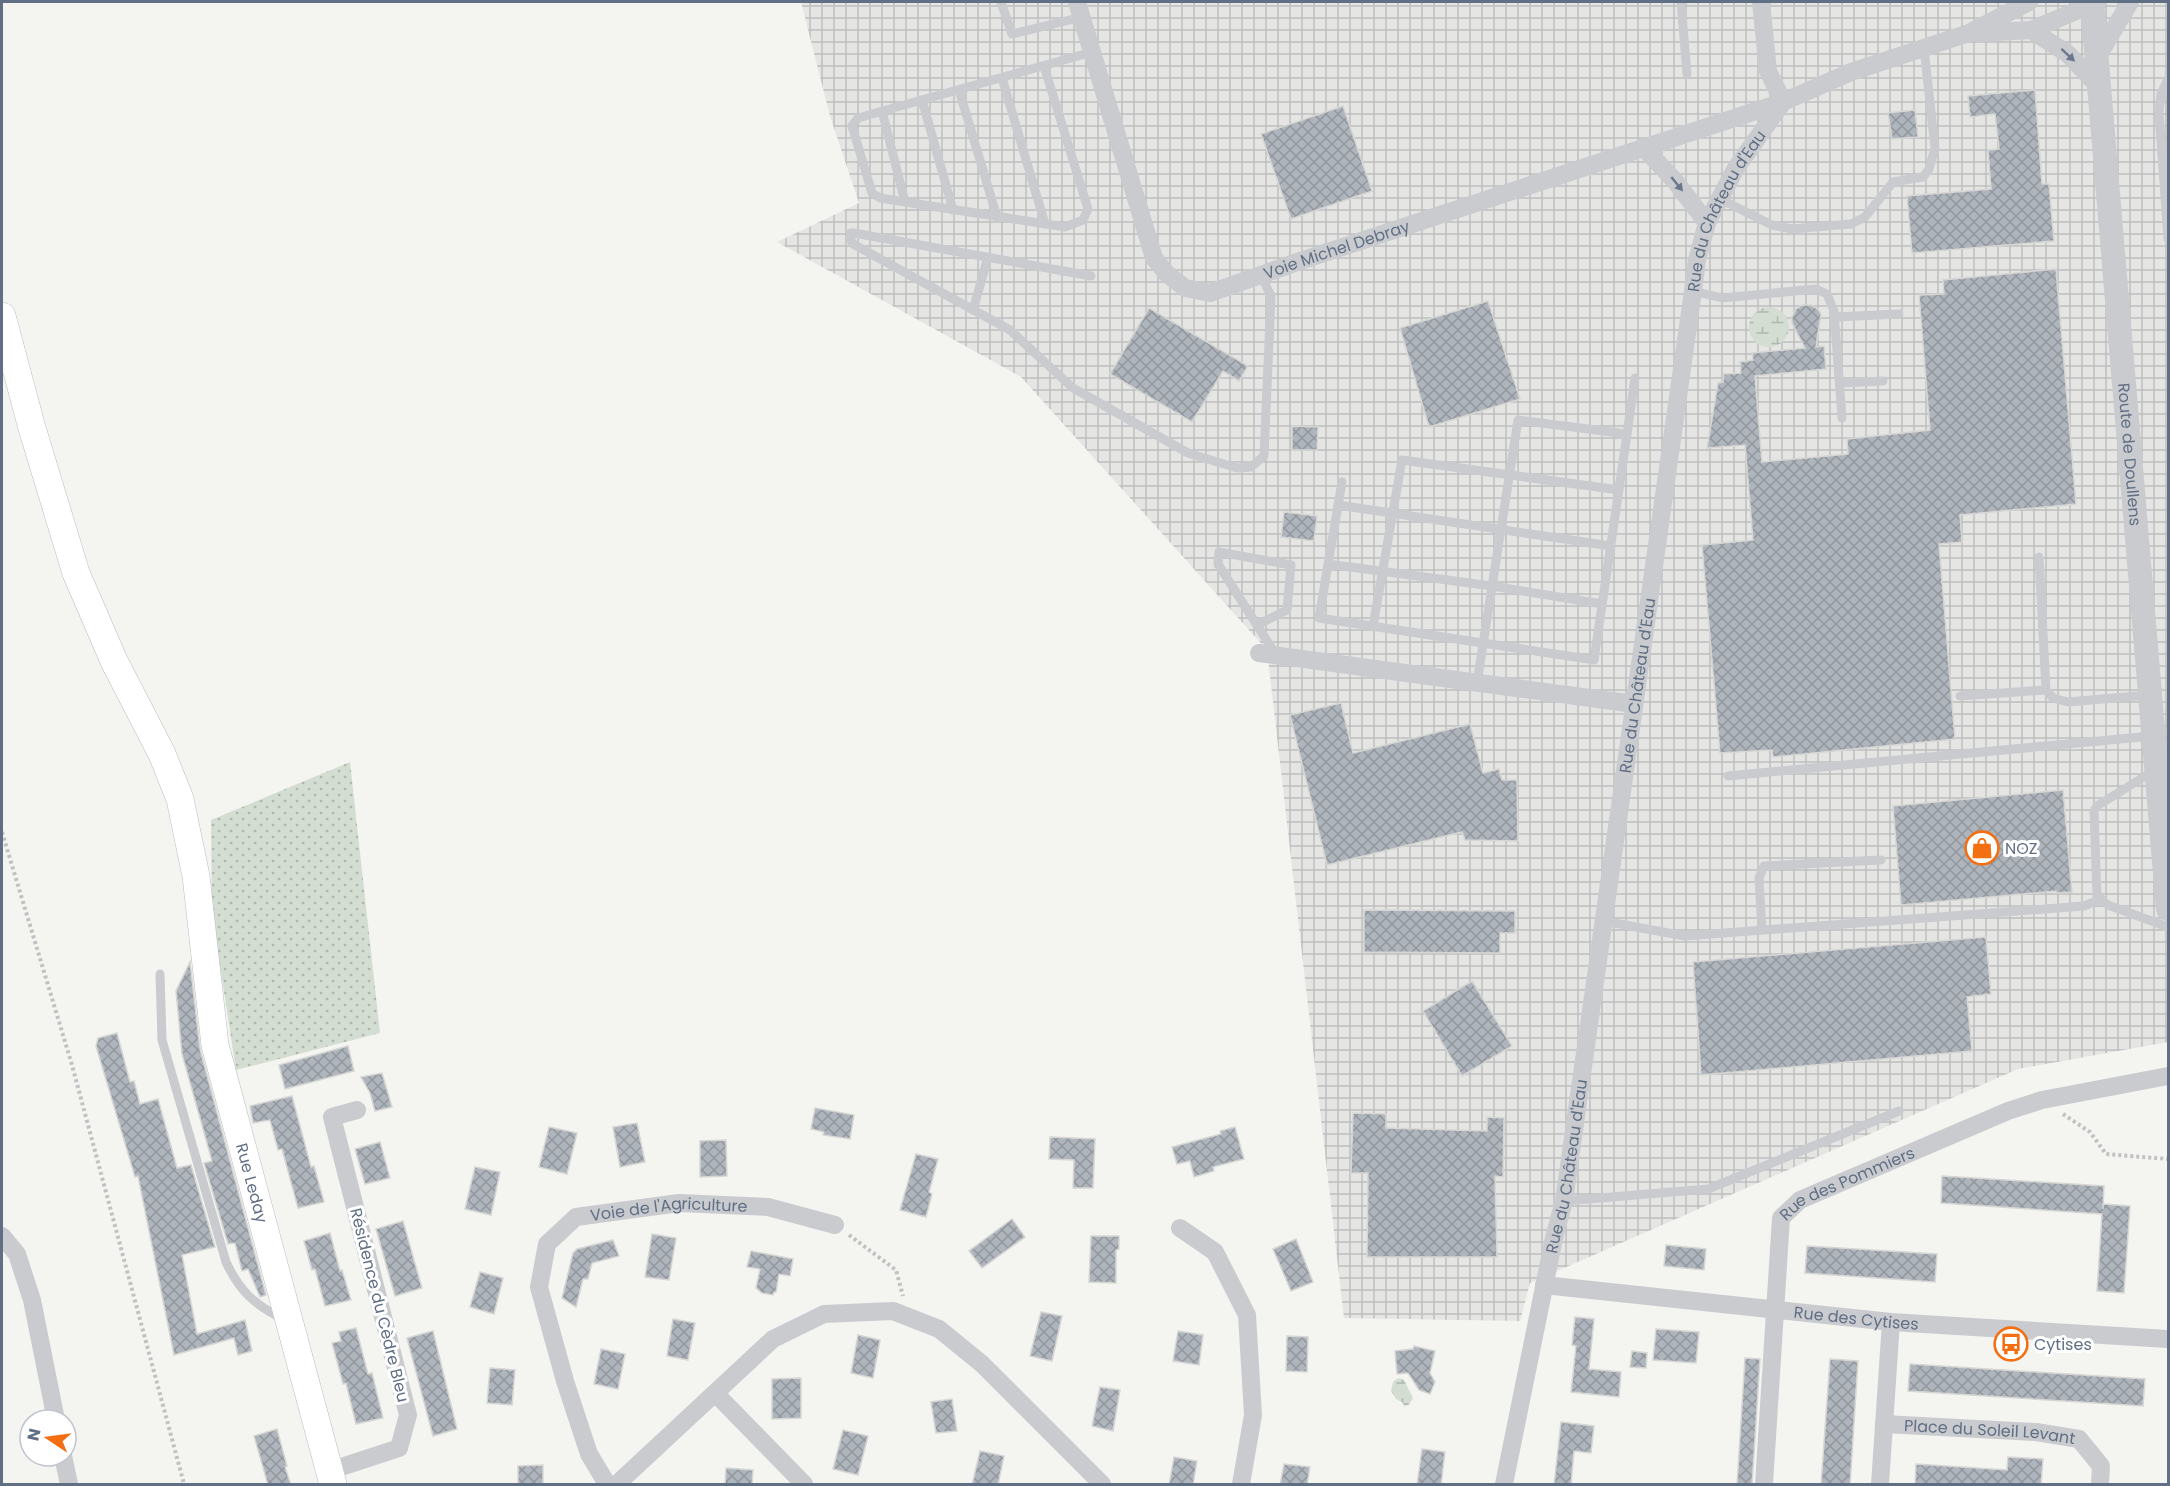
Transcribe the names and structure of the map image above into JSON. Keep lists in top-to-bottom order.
{
  "streets": {
    "main road": ["Rue Leday"],
    "street": [
      "Rue du Château d'Eau",
      "Voie Michel Debray",
      "Route de Doullens",
      "Rue des Pommiers",
      "Voie de l'Agriculture",
      "Résidence du Cèdre Bleu",
      "Rue des Cytises",
      "Place du Soleil Levant"
    ]
  },
  "crossings": [
    ["Rue du Château d'Eau", "Voie Michel Debray"],
    ["Rue du Château d'Eau", "Rue des Cytises"],
    ["Rue Leday", "Résidence du Cèdre Bleu"],
    ["Rue des Pommiers", "Rue des Cytises"]
  ],
  "places": {
    "shop": ["NOZ"],
    "bus stop": ["Cytises"]
  },
  "north": "left"
}
